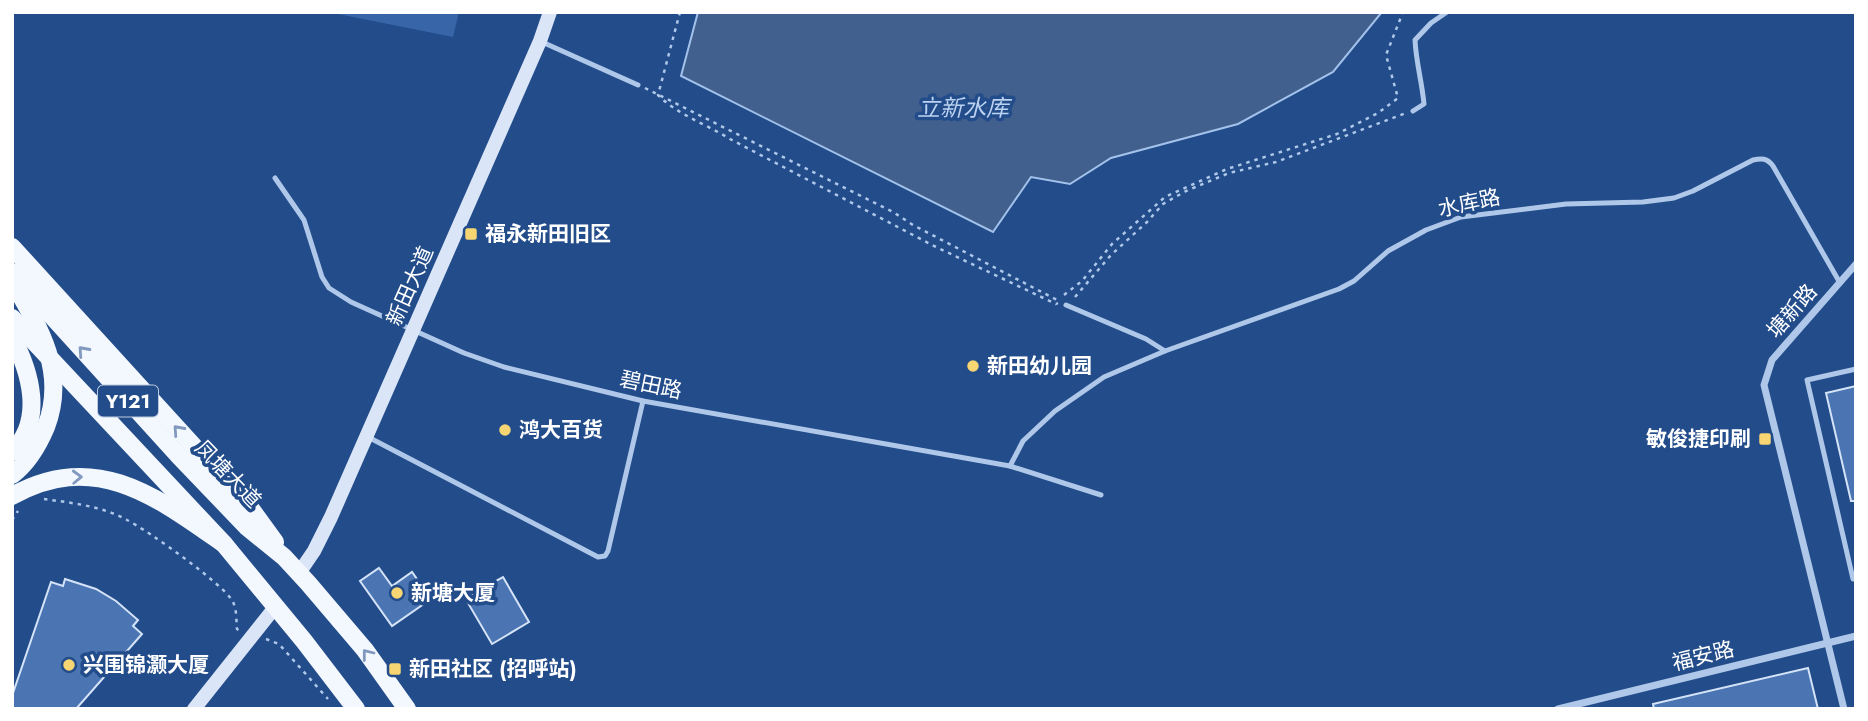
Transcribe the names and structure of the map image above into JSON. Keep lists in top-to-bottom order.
{
  "streets": {
    "main road": ["Y121", "凤塘大道"],
    "street": ["新田大道", "塘新路", "福安路"],
    "lane": ["水库路", "碧田路"]
  },
  "crossings": [
    ["水库路", "塘新路"],
    ["新田大道", "碧田路"],
    ["新田大道", "凤塘大道"],
    ["塘新路", "福安路"]
  ],
  "water": ["立新水库"],
  "places": {
    "transit": ["福永新田旧区", "敏俊捷印刷", "新田社区 (招呼站)"],
    "other": [
      "新田幼儿园",
      "鸿大百货",
      "新塘大厦",
      "兴围锦灏大厦"
    ]
  }
}
